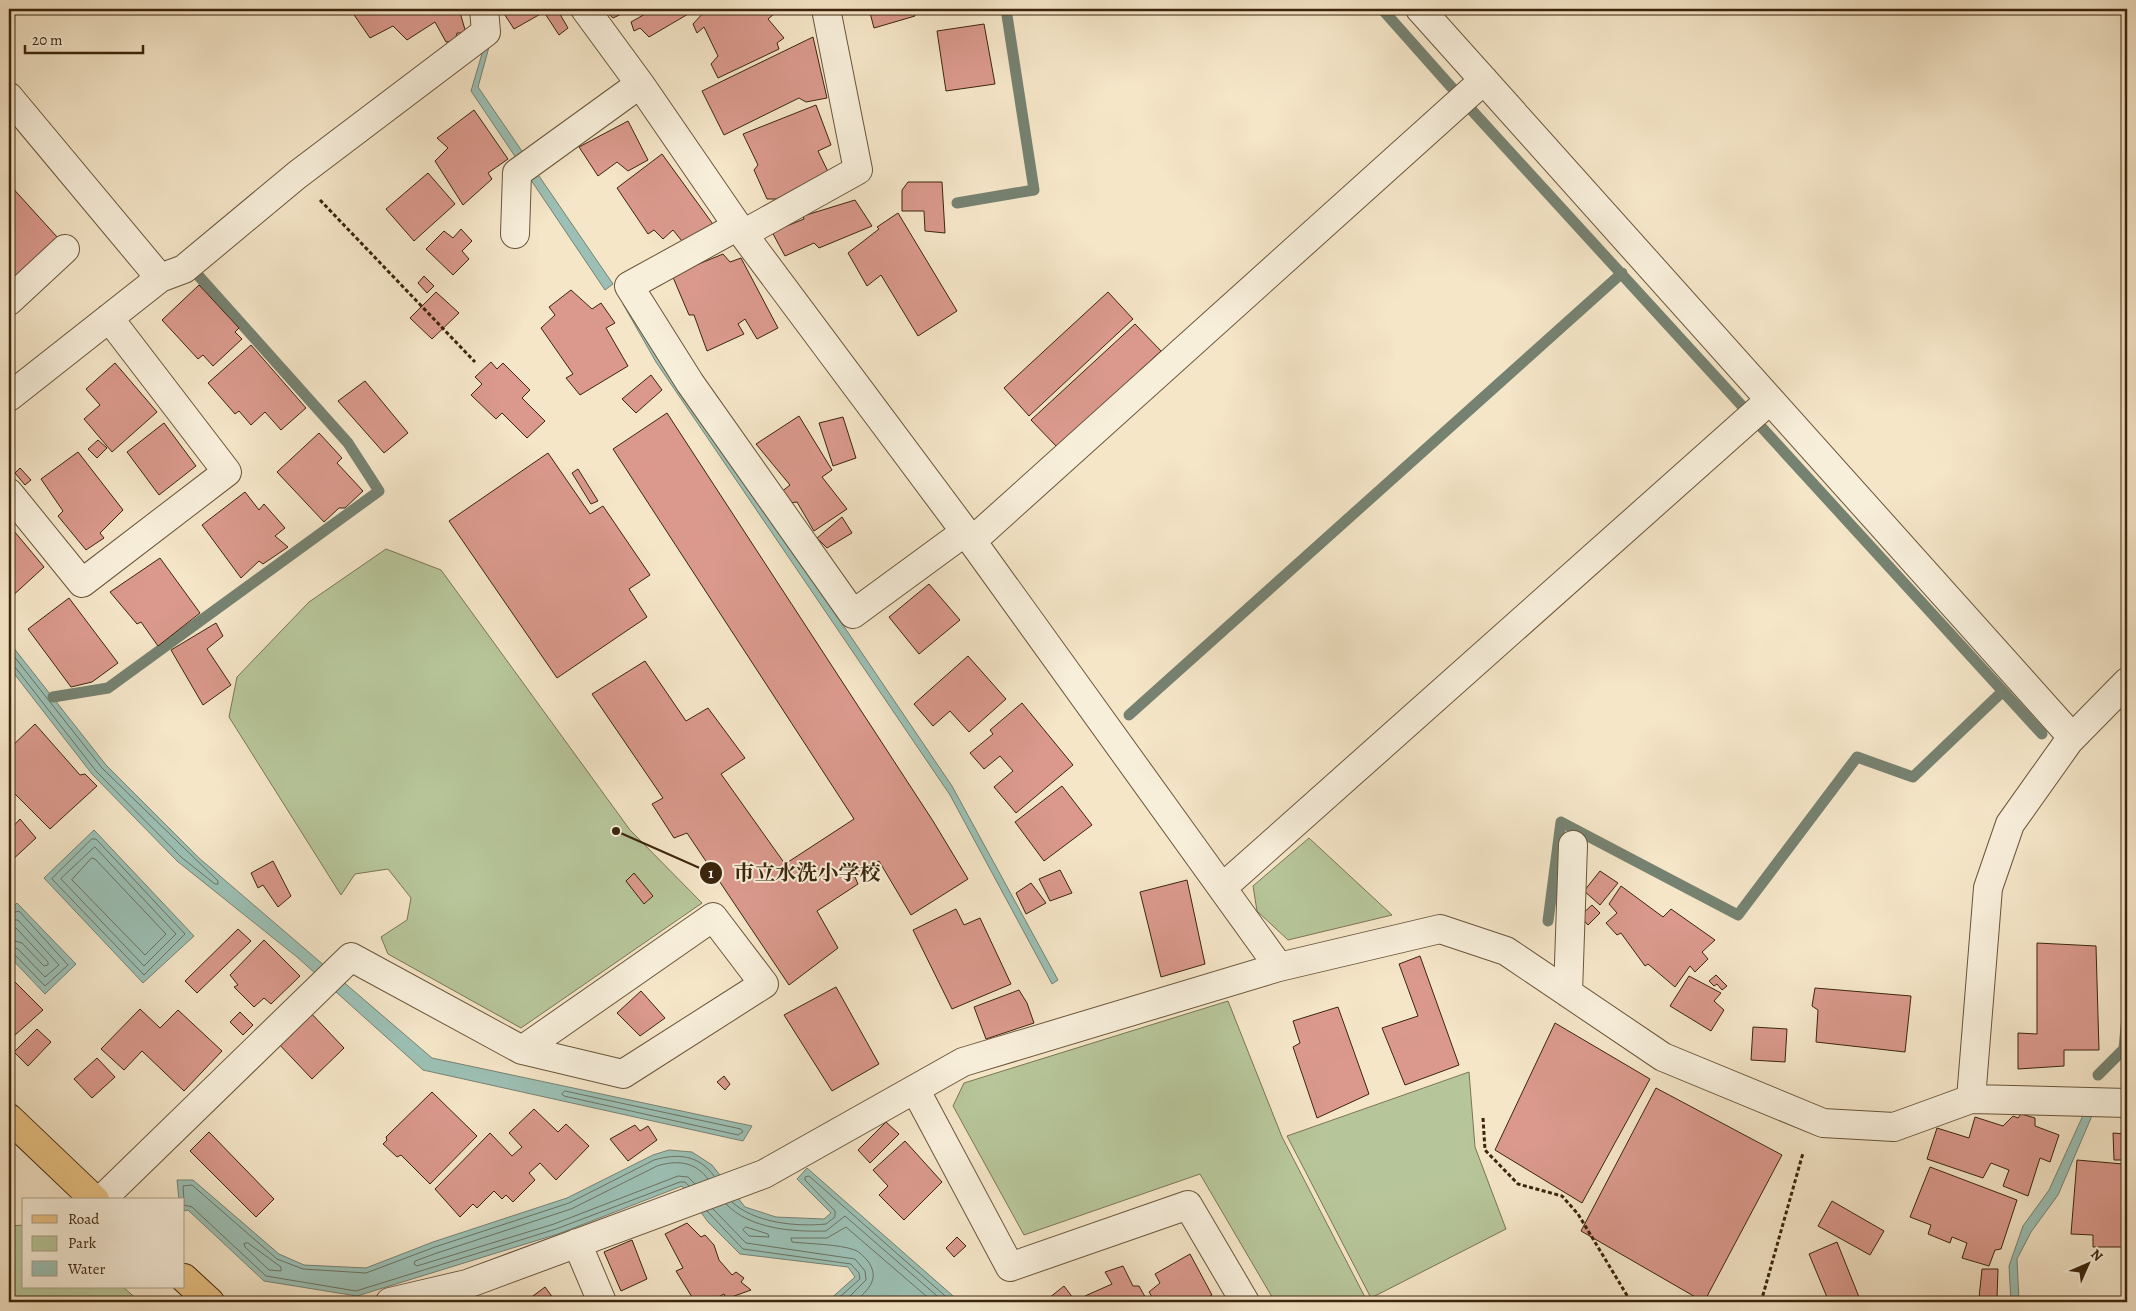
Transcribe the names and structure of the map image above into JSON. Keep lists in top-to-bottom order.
{
  "places": ["市立水洗小学校"],
  "legend": ["Road", "Park", "Water"],
  "scale_bar": "20 m",
  "north": "top right"
}
